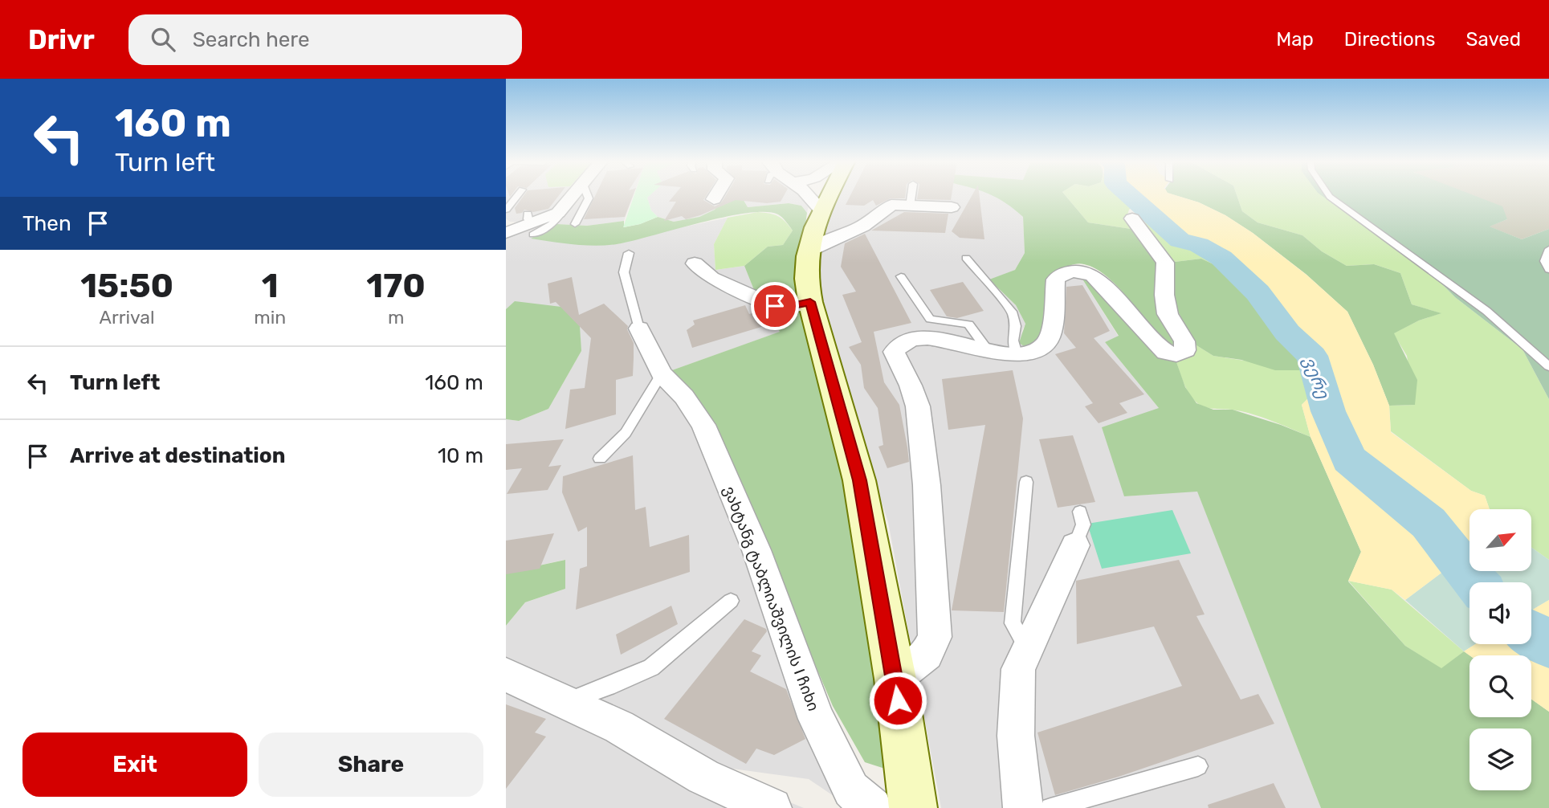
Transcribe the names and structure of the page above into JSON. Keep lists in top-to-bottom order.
{
  "streets": {
    "street": ["ვახტანგ ტაბლიაშვილის I ჩიხი"]
  },
  "water": ["ვერე"],
  "north": "top right",
  "page": {
    "header": "Drivr",
    "search": "Search here",
    "nav": ["Map", "Directions", "Saved"],
    "turn": ["160 m", "Turn left"],
    "then": "Then",
    "eta": [
      "15:50",
      "Arrival",
      "1",
      "min",
      "170",
      "m"
    ],
    "list": [
      {
        "name": "Turn left",
        "value": "160 m"
      },
      {
        "name": "Arrive at destination",
        "value": "10 m"
      }
    ],
    "buttons": ["Exit", "Share"]
  }
}
